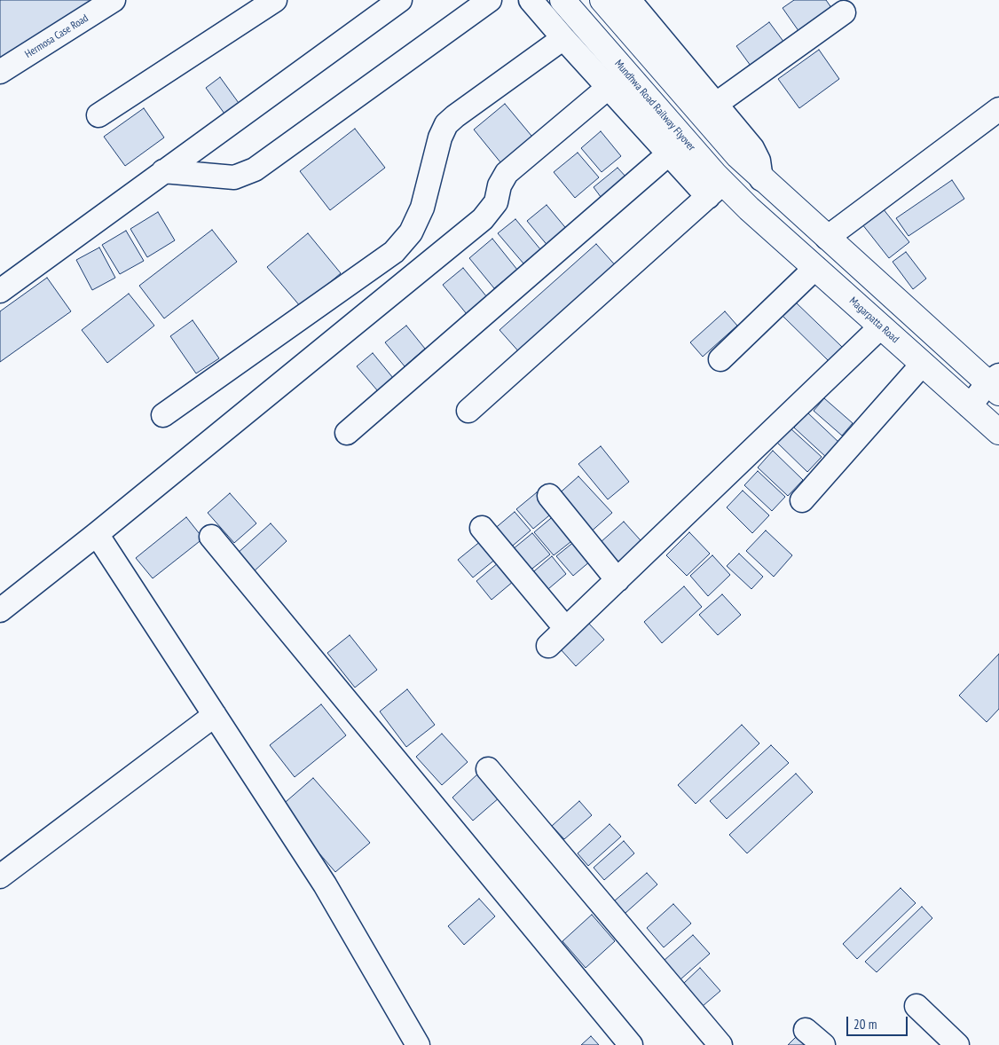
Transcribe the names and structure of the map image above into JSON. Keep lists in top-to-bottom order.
{
  "streets": {
    "highway": ["Mundhwa Road Railway Flyover", "Magarpatta Road"],
    "street": ["Hermosa Case Road"]
  },
  "crossings": [
    ["Mundhwa Road Railway Flyover", "Magarpatta Road"]
  ],
  "scale_bar": "20 m"
}
